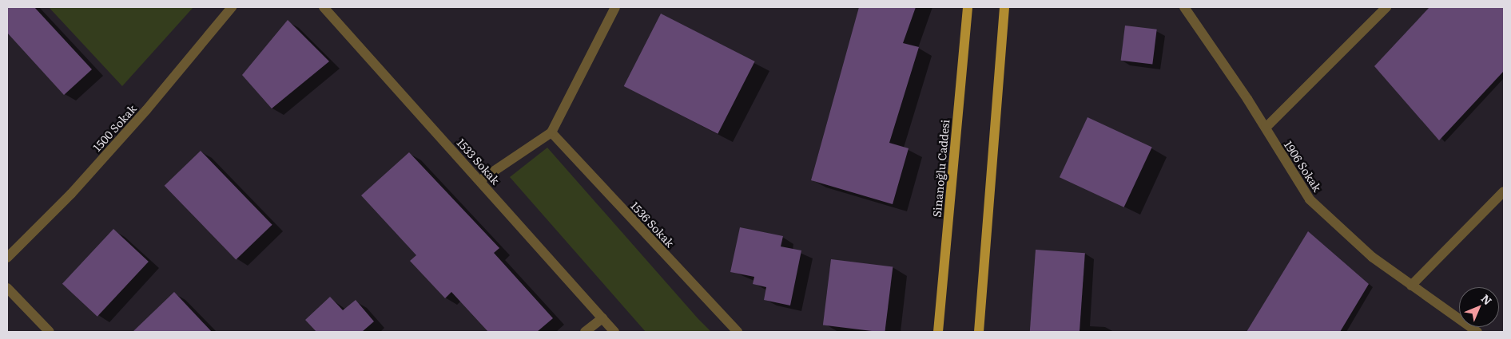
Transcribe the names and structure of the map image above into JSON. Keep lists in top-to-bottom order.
{
  "streets": {
    "main road": ["Si̇nanoğlu Caddesi"],
    "street": [
      "1500 Sokak",
      "1533 Sokak",
      "1906 Sokak",
      "1536 Sokak"
    ]
  },
  "north": "top right"
}
